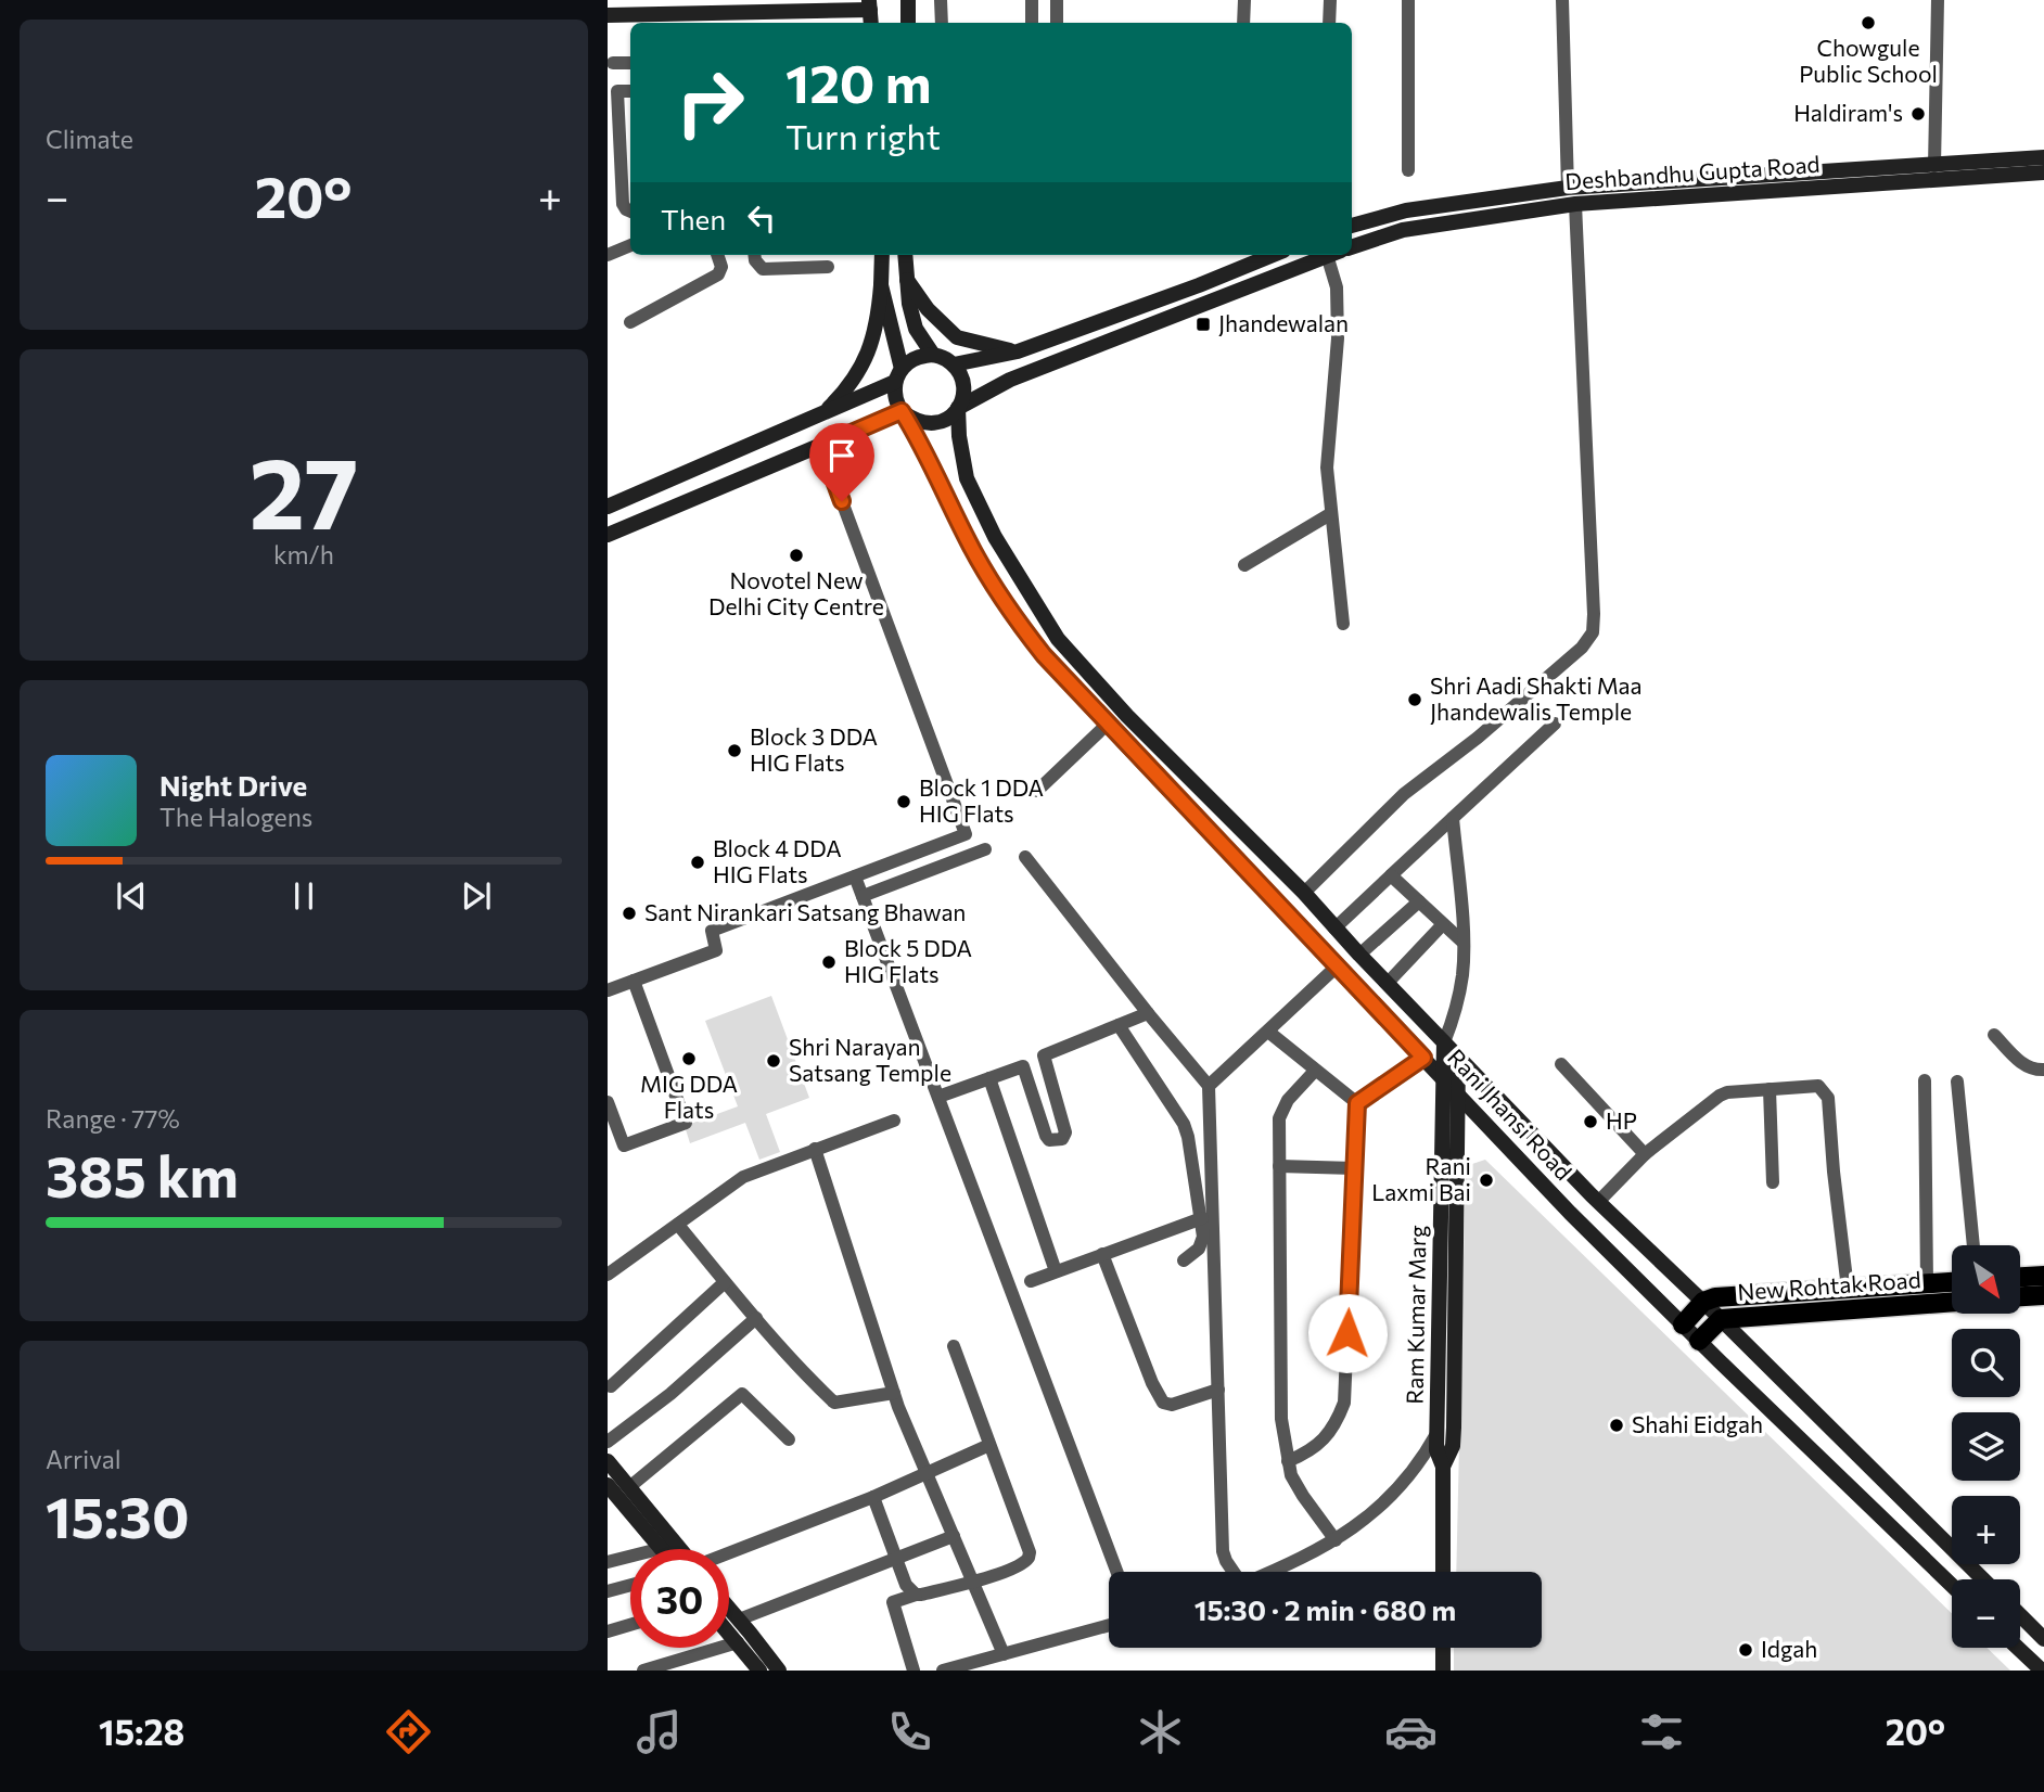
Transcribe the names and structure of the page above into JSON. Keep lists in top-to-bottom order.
{
  "streets": {
    "main road": [
      "Deshbandhu Gupta Road",
      "Rani Jhansi Road",
      "New Rohtak Road",
      "Ram Kumar Marg"
    ]
  },
  "crossings": [
    ["Rani Jhansi Road", "New Rohtak Road"],
    ["Rani Jhansi Road", "Ram Kumar Marg"]
  ],
  "places": {
    "other": [
      "Chowgule Public School",
      "Haldiram's",
      "Novotel New Delhi City Centre",
      "Shri Aadi Shakti Maa Jhandewalis Temple",
      "Block 3 DDA HIG Flats",
      "Block 1 DDA HIG Flats",
      "Block 4 DDA HIG Flats",
      "Sant Nirankari Satsang Bhawan",
      "Block 5 DDA HIG Flats",
      "MIG DDA Flats",
      "Shri Narayan Satsang Temple",
      "HP",
      "Rani Laxmi Bai",
      "Shahi Eidgah",
      "Idgah"
    ],
    "transit": ["Jhandewalan"]
  },
  "north": "bottom right",
  "page": {
    "tile": [
      "Climate",
      ["27", "km/h"],
      ["Range · 77%", "385 km"],
      ["Arrival", "15:30"]
    ],
    "turn": ["120 m", "Turn right"],
    "heat": ["−", "20°", "+"],
    "then": "Then",
    "song": ["Night Drive", "The Halogens"],
    "map_buttons": ["+", "−"],
    "limit": "30",
    "trip": "15:30 · 2 min · 680 m",
    "tabs": ["15:28", "20°"]
  }
}
